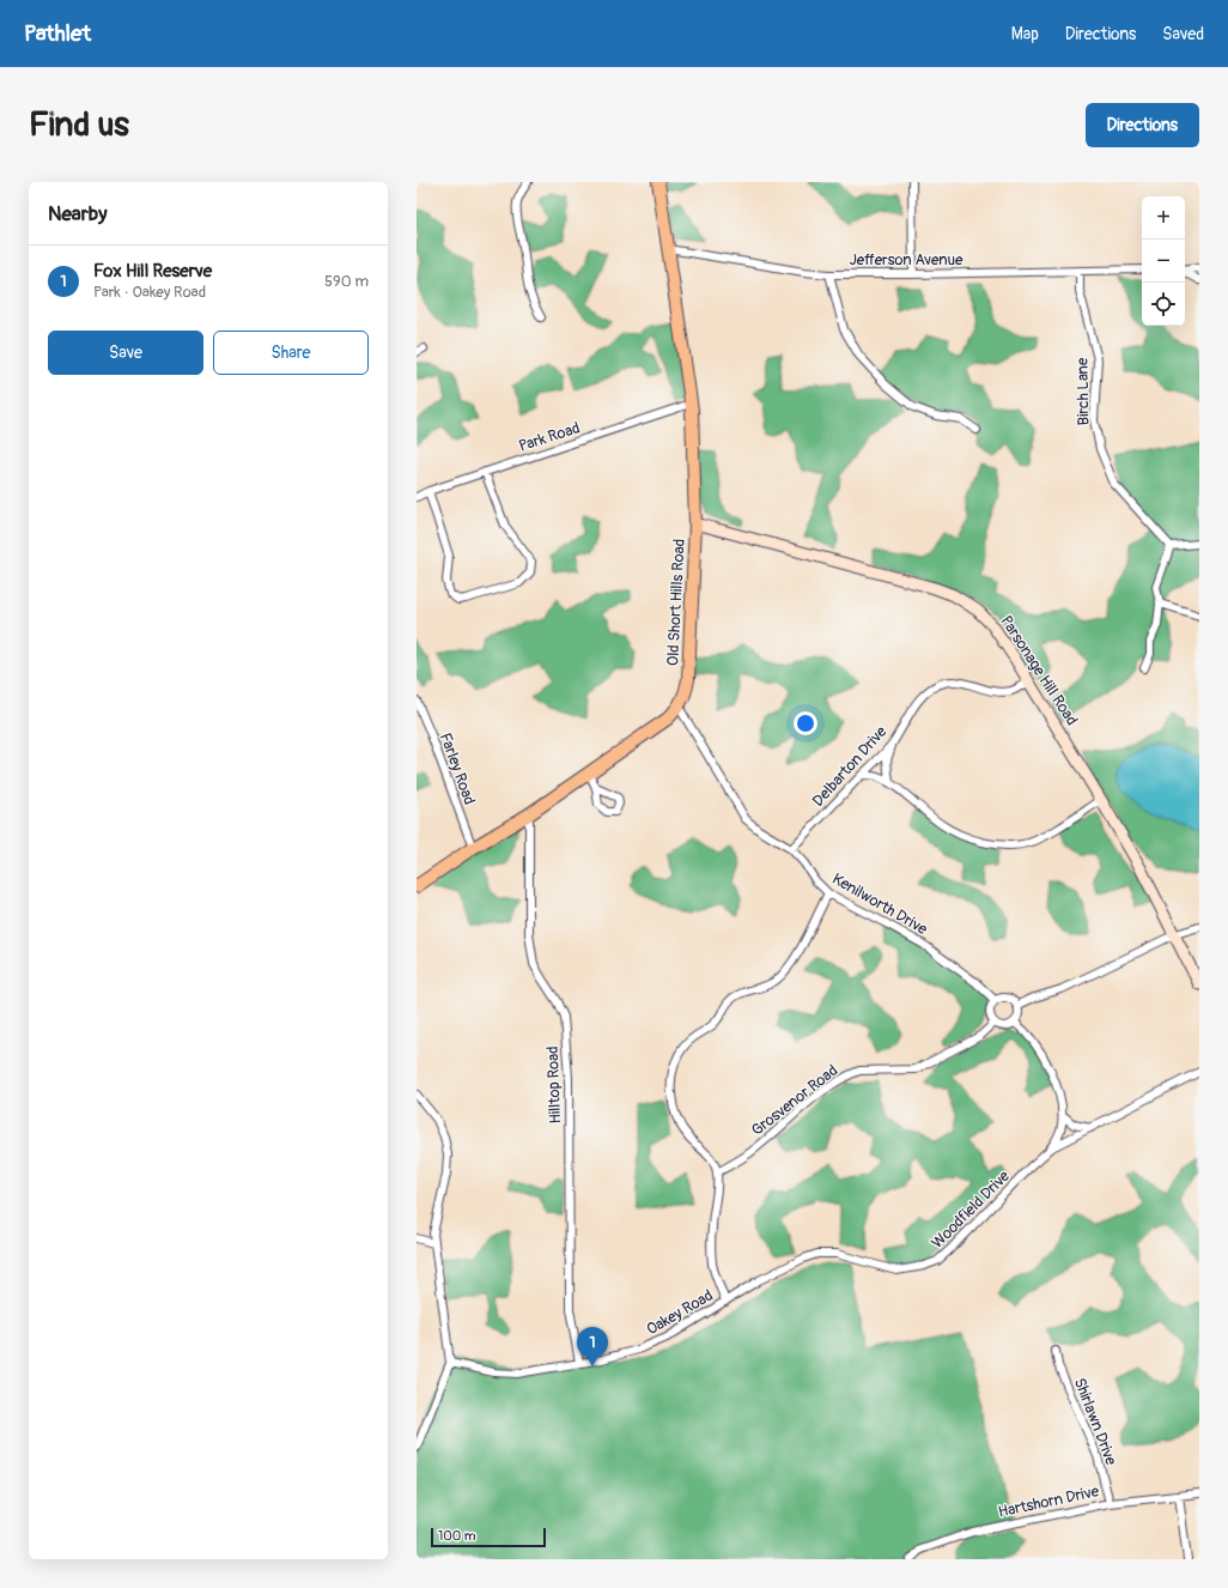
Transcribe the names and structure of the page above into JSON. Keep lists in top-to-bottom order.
{
  "streets": {
    "main road": ["Old Short Hills Road"],
    "street": [
      "Jefferson Avenue",
      "Birch Lane",
      "Park Road",
      "Parsonage Hill Road",
      "Delbarton Drive",
      "Farley Road",
      "Kenilworth Drive",
      "Hilltop Road",
      "Grosvenor Road",
      "Woodfield Drive",
      "Oakey Road",
      "Shirlawn Drive",
      "Hartshorn Drive"
    ]
  },
  "crossings": [
    ["Jefferson Avenue", "Birch Lane"],
    ["Jefferson Avenue", "Old Short Hills Road"],
    ["Park Road", "Old Short Hills Road"],
    ["Old Short Hills Road", "Parsonage Hill Road"],
    ["Old Short Hills Road", "Farley Road"],
    ["Old Short Hills Road", "Kenilworth Drive"],
    ["Old Short Hills Road", "Hilltop Road"],
    ["Parsonage Hill Road", "Delbarton Drive"],
    ["Delbarton Drive", "Kenilworth Drive"],
    ["Kenilworth Drive", "Grosvenor Road"],
    ["Hilltop Road", "Oakey Road"],
    ["Woodfield Drive", "Oakey Road"],
    ["Shirlawn Drive", "Hartshorn Drive"]
  ],
  "scale_bar": "100 m",
  "page": {
    "header": "Pathlet",
    "nav": ["Map", "Directions", "Saved"],
    "buttons": [
      "Directions",
      ["Save", "Share"]
    ],
    "title": "Find us",
    "heading": "Nearby",
    "map_buttons": ["+", "−"],
    "list": [
      {
        "mark": "1",
        "name": "Fox Hill Reserve",
        "note": "Park · Oakey Road",
        "value": "590 m"
      }
    ],
    "pins": "1",
    "scale": "100 m"
  }
}
